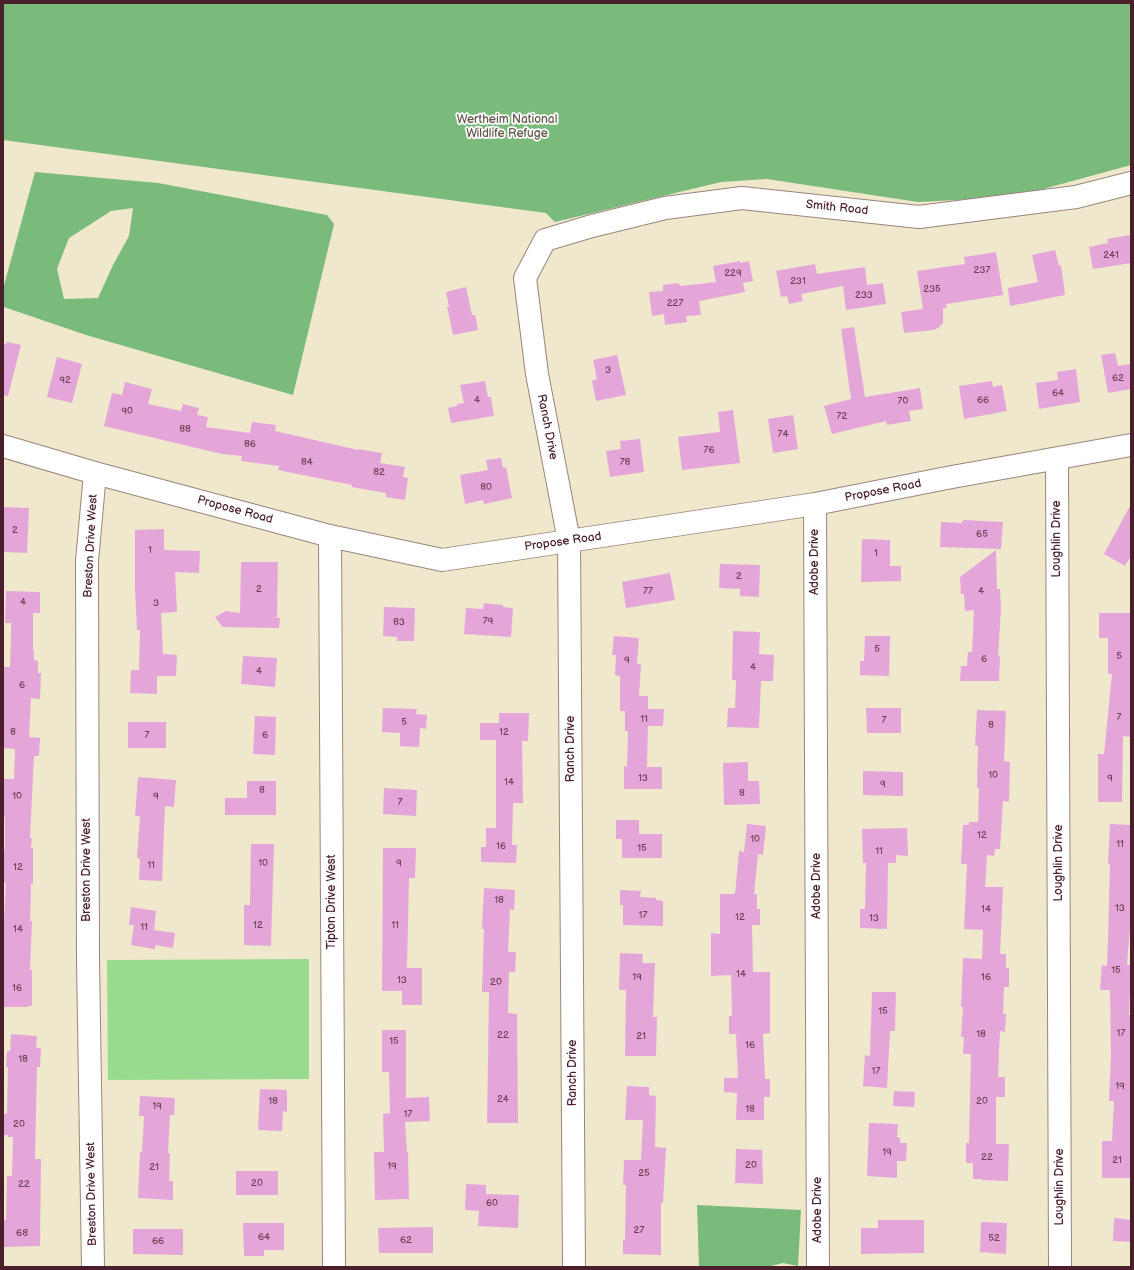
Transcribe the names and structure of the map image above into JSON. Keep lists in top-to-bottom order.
{
  "streets": {
    "street": [
      "Smith Road",
      "Ranch Drive",
      "Propose Road",
      "Loughlin Drive",
      "Breston Drive West",
      "Adobe Drive",
      "Tipton Drive West"
    ]
  },
  "crossings": [
    ["Smith Road", "Ranch Drive"],
    ["Ranch Drive", "Propose Road"],
    ["Propose Road", "Loughlin Drive"],
    ["Propose Road", "Breston Drive West"],
    ["Propose Road", "Adobe Drive"],
    ["Propose Road", "Tipton Drive West"]
  ],
  "parks": ["Wertheim National Wildlife Refuge"],
  "house_numbers": [
    "241",
    "237",
    "229",
    "231",
    "235",
    "233",
    "227",
    "3",
    "62",
    "92",
    "64",
    "4",
    "66",
    "70",
    "90",
    "72",
    "88",
    "74",
    "86",
    "76",
    "84",
    "78",
    "82",
    "80",
    "2",
    "65",
    "1",
    "1",
    "2",
    "2",
    "77",
    "4",
    "4",
    "3",
    "79",
    "83",
    "5",
    "5",
    "6",
    "9",
    "4",
    "4",
    "6",
    "7",
    "11",
    "7",
    "5",
    "8",
    "8",
    "12",
    "7",
    "6",
    "10",
    "13",
    "9",
    "14",
    "9",
    "8",
    "8",
    "10",
    "9",
    "7",
    "12",
    "10",
    "11",
    "16",
    "15",
    "11",
    "10",
    "9",
    "11",
    "12",
    "18",
    "13",
    "14",
    "17",
    "12",
    "13",
    "12",
    "11",
    "11",
    "14",
    "15",
    "14",
    "19",
    "16",
    "13",
    "20",
    "16",
    "15",
    "17",
    "18",
    "22",
    "21",
    "15",
    "16",
    "18",
    "17",
    "19",
    "24",
    "18",
    "20",
    "19",
    "18",
    "17",
    "20",
    "19",
    "22",
    "21",
    "20",
    "19",
    "21",
    "25",
    "20",
    "22",
    "60",
    "27",
    "68",
    "64",
    "52",
    "62",
    "66"
  ]
}
